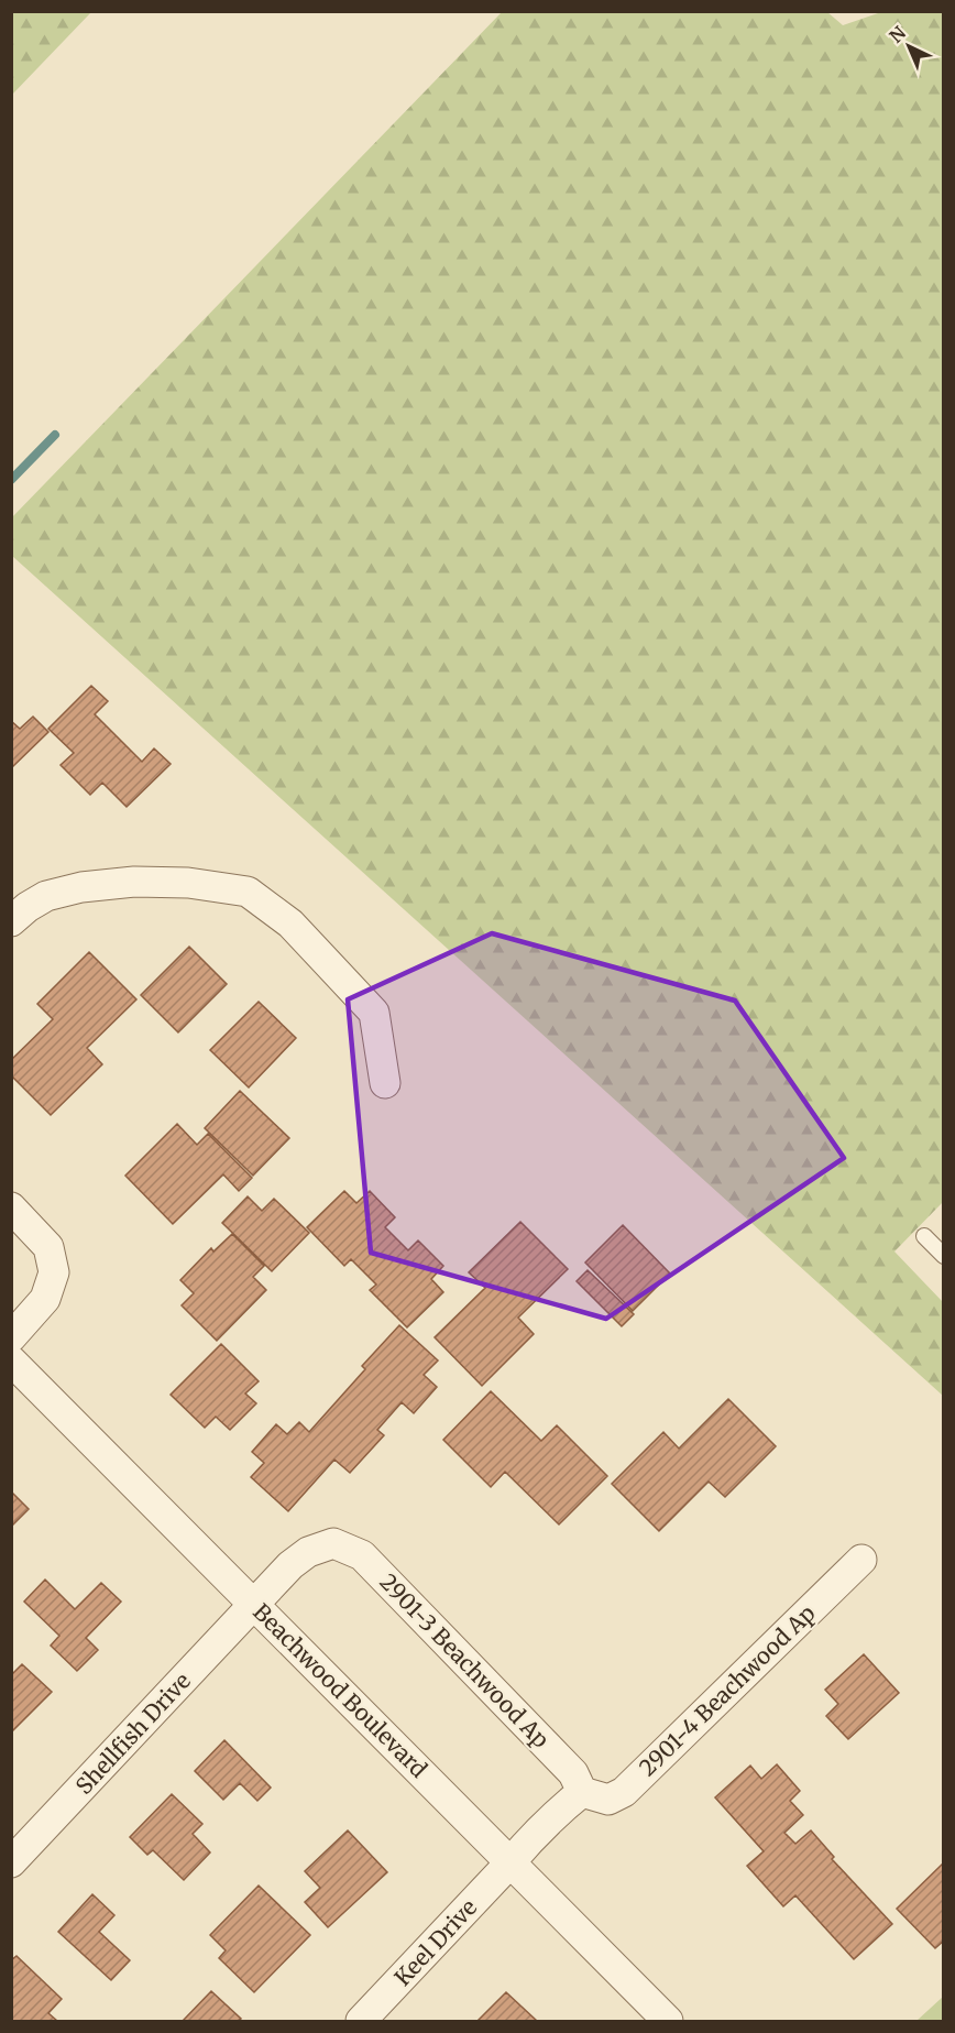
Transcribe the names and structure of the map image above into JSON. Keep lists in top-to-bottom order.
{
  "streets": {
    "street": [
      "2901-3 Beachwood Ap",
      "Beachwood Boulevard",
      "2901-4 Beachwood Ap",
      "Shellfish Drive",
      "Keel Drive"
    ]
  },
  "crossings": [
    ["2901-3 Beachwood Ap", "Beachwood Boulevard"],
    ["2901-3 Beachwood Ap", "2901-4 Beachwood Ap"],
    ["2901-3 Beachwood Ap", "Shellfish Drive"],
    ["Beachwood Boulevard", "Shellfish Drive"],
    ["Beachwood Boulevard", "Keel Drive"]
  ],
  "north": "top left"
}
